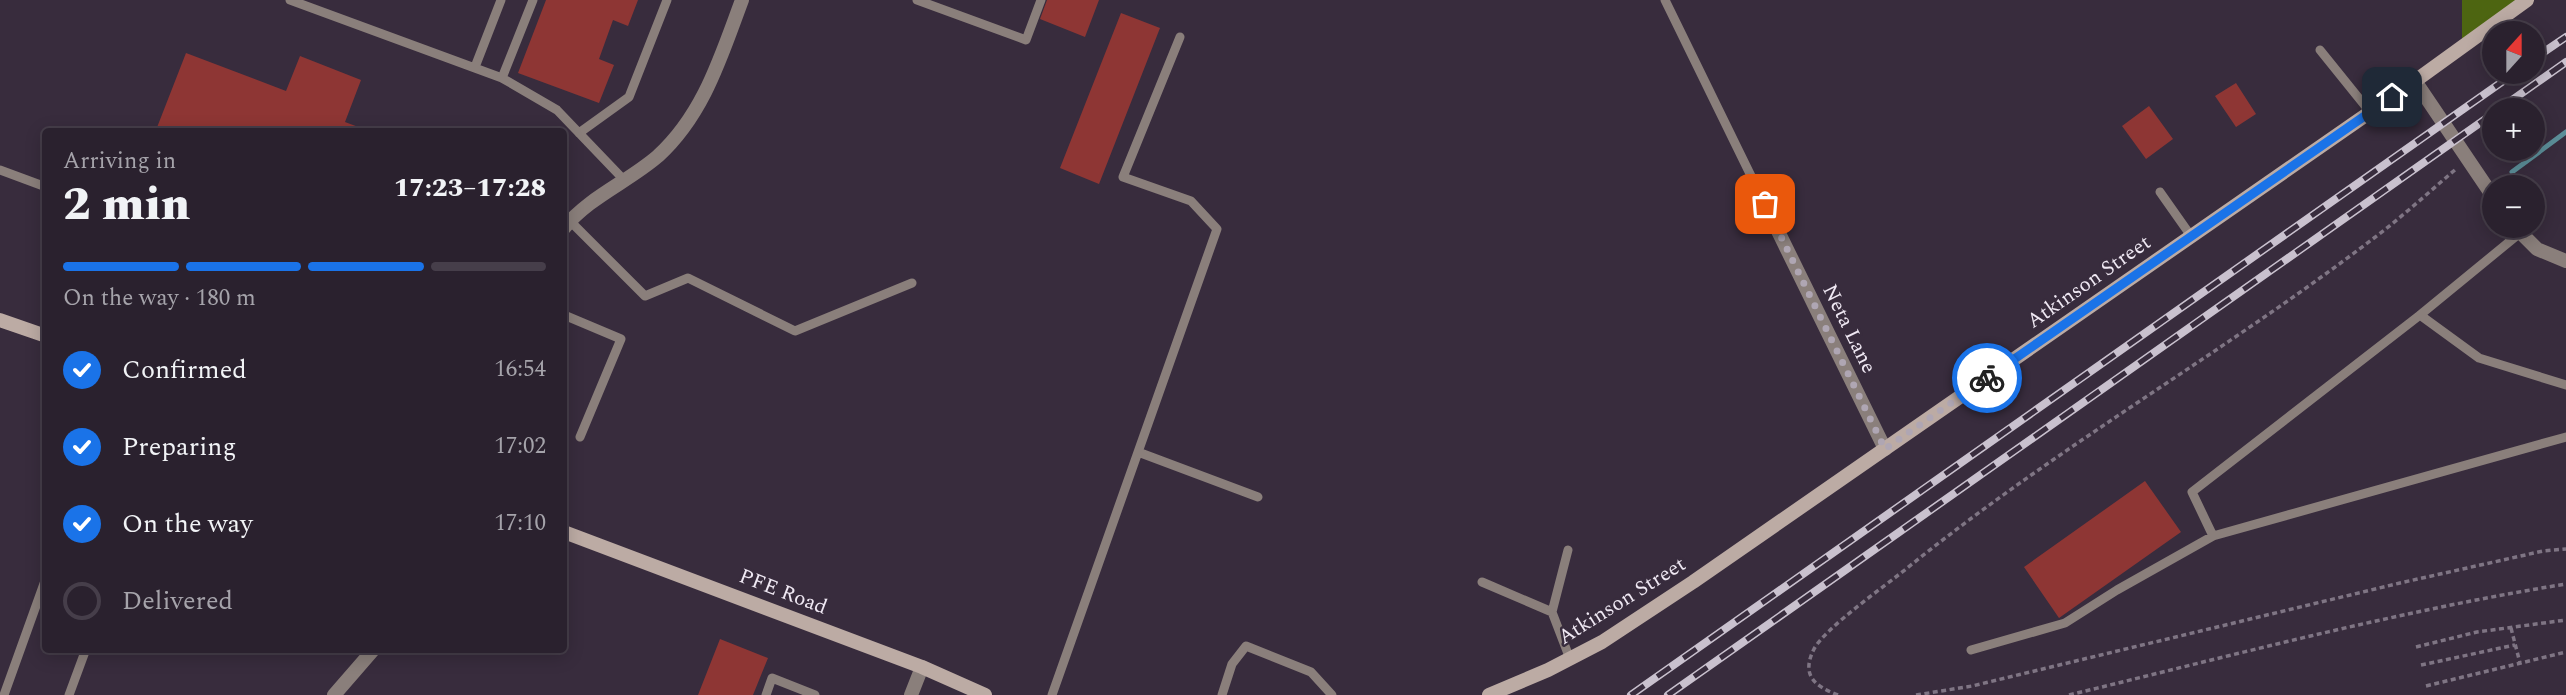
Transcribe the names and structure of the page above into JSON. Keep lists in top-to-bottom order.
{
  "streets": {
    "main road": ["Atkinson Street", "PFE Road"],
    "street": ["Neta Lane"]
  },
  "crossings": [
    ["Atkinson Street", "Neta Lane"]
  ],
  "north": "top",
  "page": {
    "map_buttons": ["+", "−"],
    "heading": ["2 min", "Arriving in", "17:23–17:28"],
    "bar": "On the way · 180 m",
    "list": [
      ["Confirmed", "16:54"],
      ["Preparing", "17:02"],
      ["On the way", "17:10"],
      "Delivered"
    ]
  }
}
